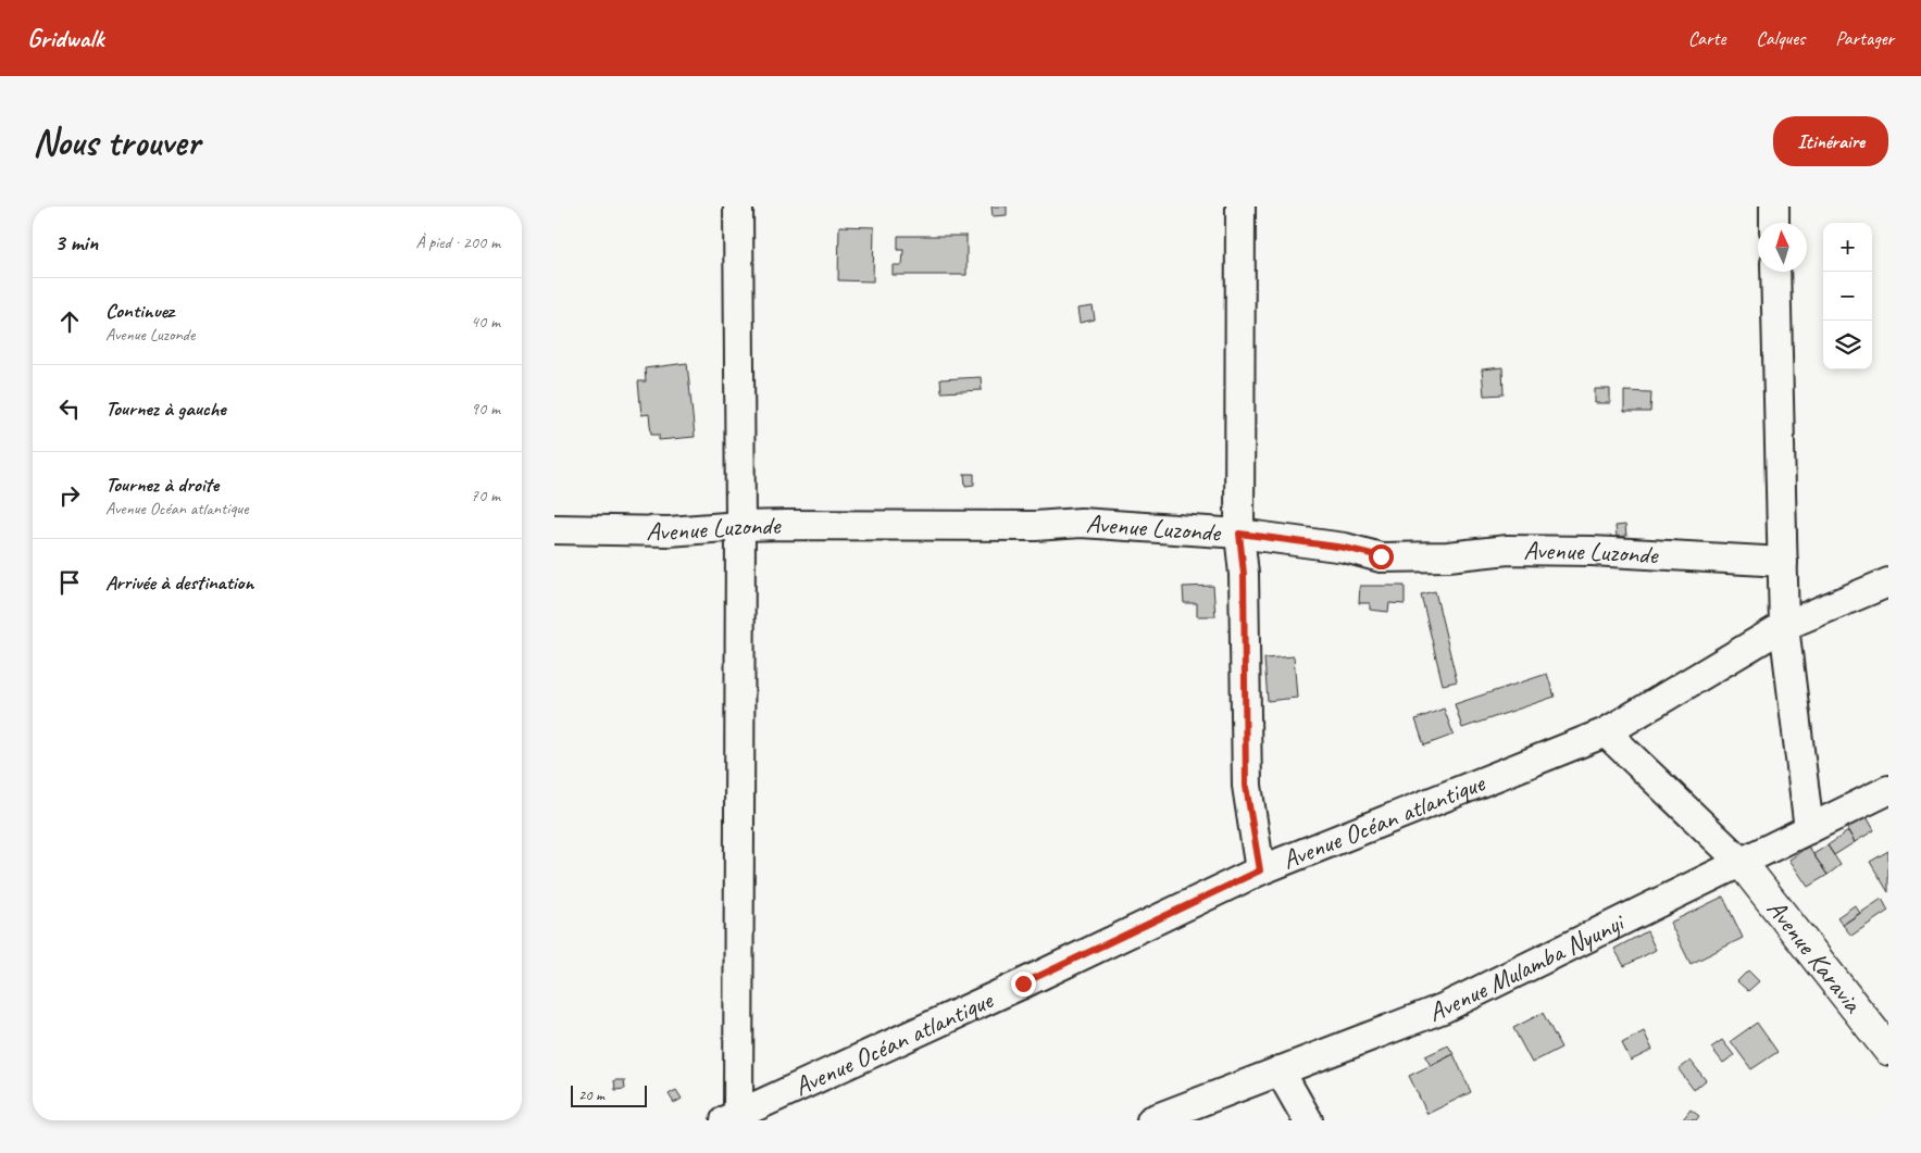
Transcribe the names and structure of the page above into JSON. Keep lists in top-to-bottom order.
{
  "streets": {
    "street": [
      "Avenue Luzonde",
      "Avenue Océan atlantique",
      "Avenue Karavia",
      "Avenue Mulamba Nyunyi"
    ]
  },
  "crossings": [
    ["Avenue Karavia", "Avenue Mulamba Nyunyi"]
  ],
  "scale_bar": "20 m",
  "north": "top",
  "page": {
    "header": "Gridwalk",
    "nav": ["Carte", "Calques", "Partager"],
    "buttons": "Itinéraire",
    "title": "Nous trouver",
    "heading": ["3 min", "À pied · 200 m"],
    "map_buttons": ["+", "−"],
    "list": [
      ["Continuez", "Avenue Luzonde", "40 m"],
      ["Tournez à gauche", "90 m"],
      ["Tournez à droite", "Avenue Océan atlantique", "70 m"],
      "Arrivée à destination"
    ],
    "scale": "20 m"
  }
}
